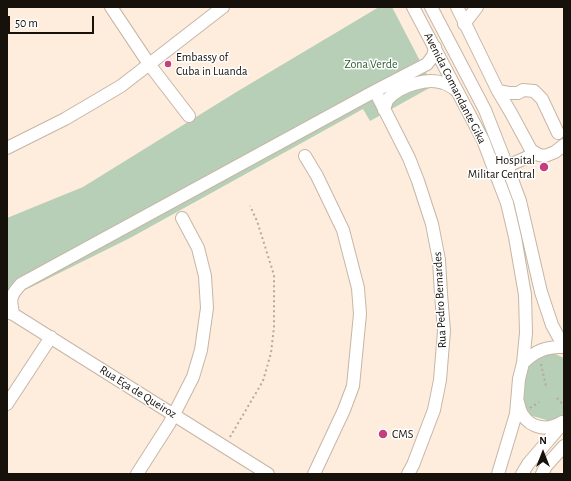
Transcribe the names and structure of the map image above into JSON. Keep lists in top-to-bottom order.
{
  "streets": {
    "street": ["Avenida Comandante Gika", "Rua Pedro Bernardes", "Rua Eça de Queiroz"]
  },
  "parks": ["Zona Verde"],
  "places": ["Embassy of Cuba in Luanda", "Hospital Militar Central", "CMS"],
  "scale_bar": "50 m",
  "north": "top"
}
